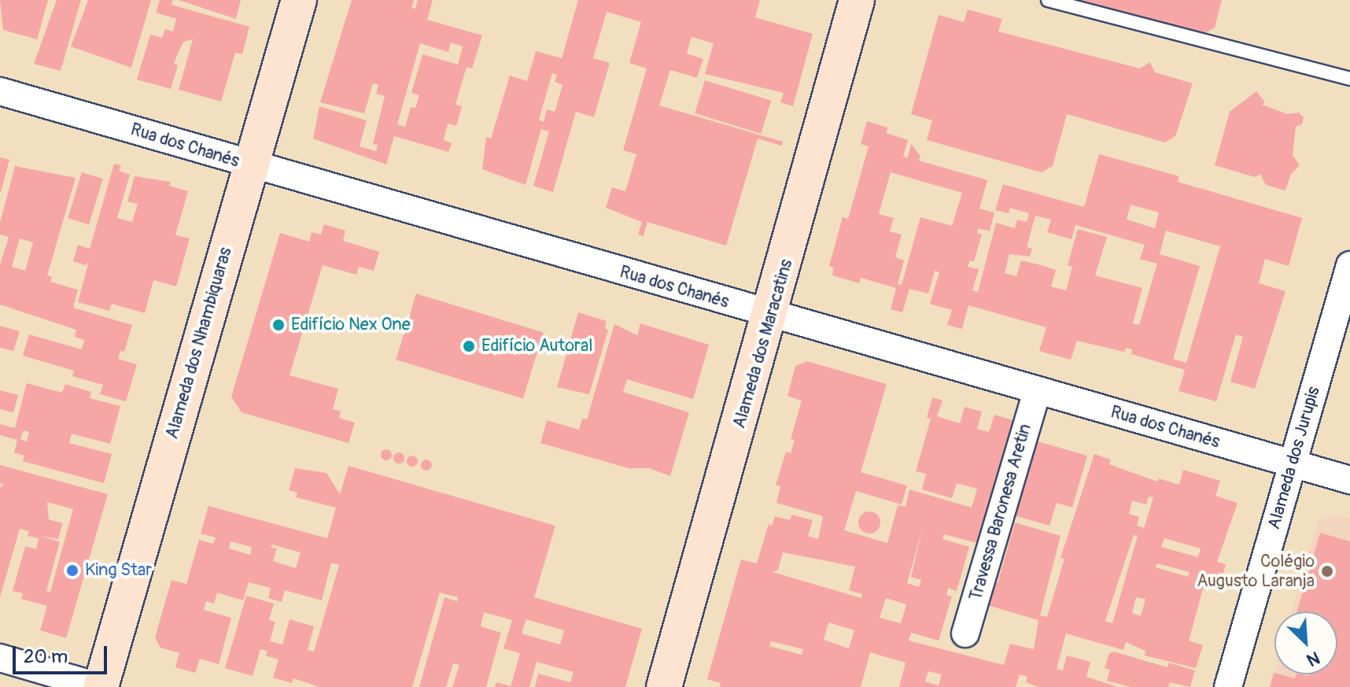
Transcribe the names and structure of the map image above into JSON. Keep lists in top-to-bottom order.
{
  "streets": {
    "street": [
      "Rua dos Chanés",
      "Alameda dos Nhambiquaras",
      "Alameda dos Maracatins",
      "Alameda dos Jurupis",
      "Travessa Baronesa Aretin"
    ]
  },
  "crossings": [
    ["Rua dos Chanés", "Alameda dos Nhambiquaras"],
    ["Rua dos Chanés", "Alameda dos Maracatins"],
    ["Rua dos Chanés", "Alameda dos Jurupis"],
    ["Rua dos Chanés", "Travessa Baronesa Aretin"]
  ],
  "places": [
    "Edifício Nex One",
    "Edifício Autoral",
    "King Star",
    "Colégio Augusto Laranja"
  ],
  "scale_bar": "20 m",
  "north": "bottom right"
}
